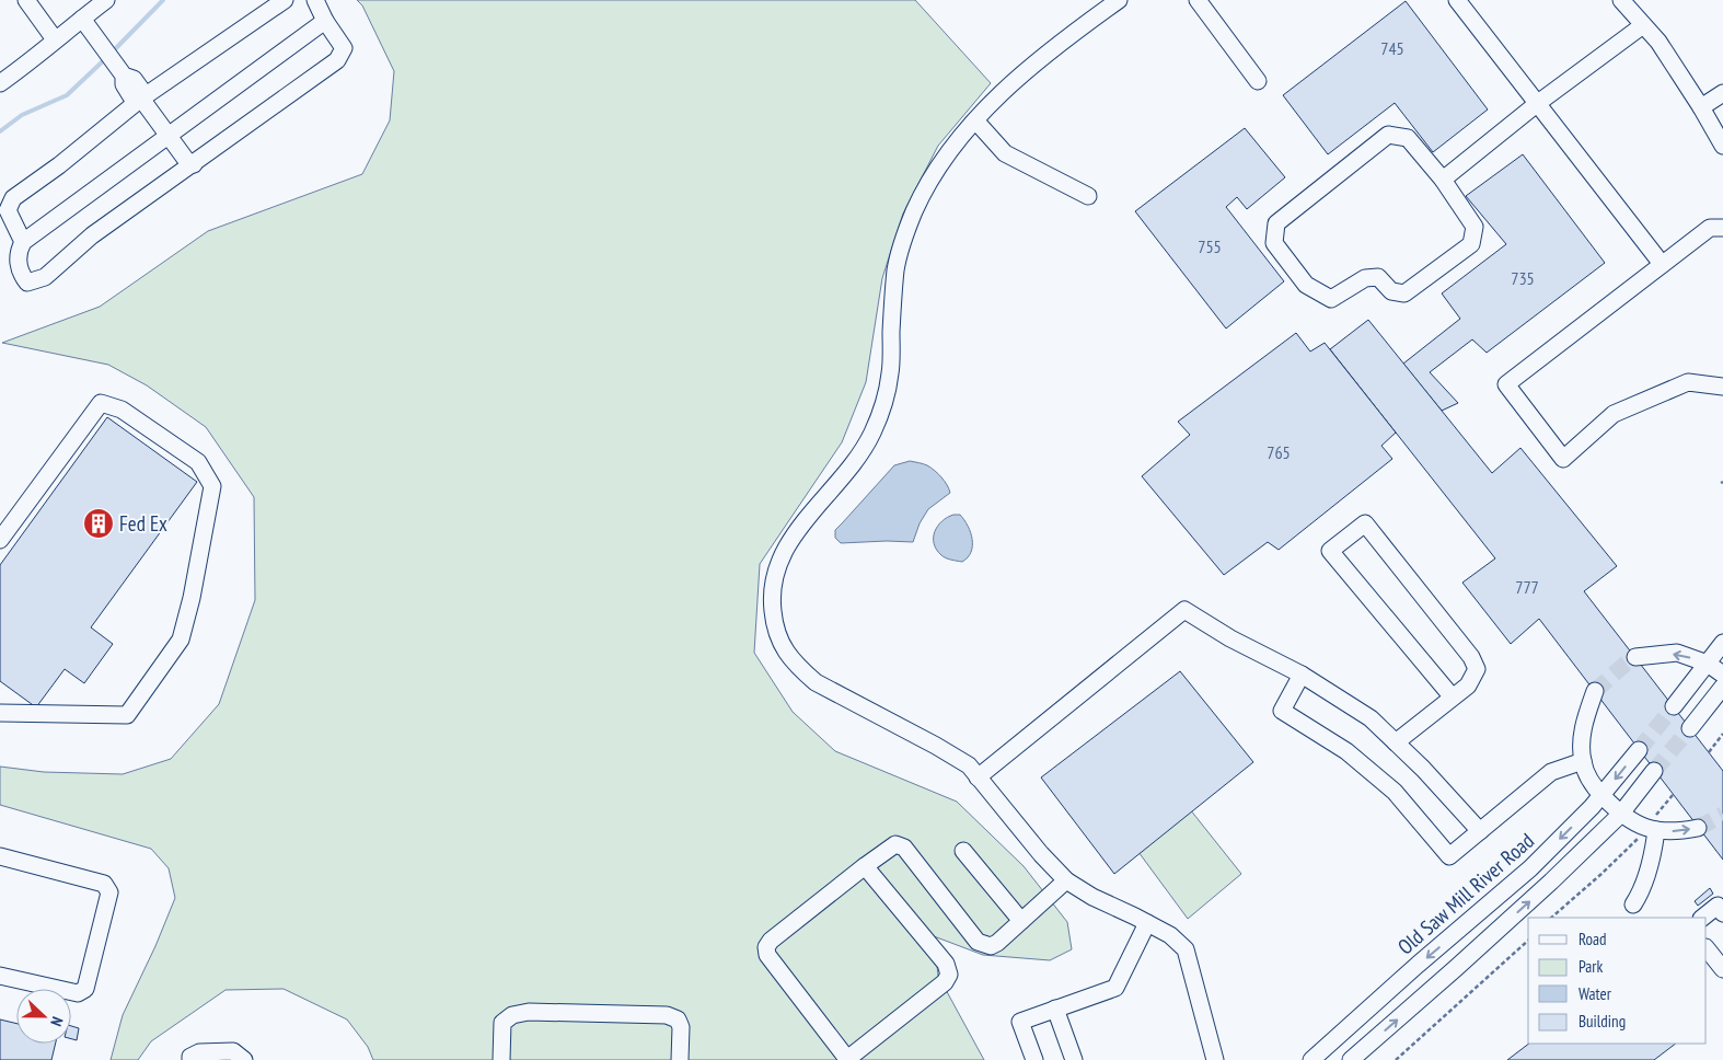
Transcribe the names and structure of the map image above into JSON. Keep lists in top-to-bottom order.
{
  "streets": {
    "street": ["Old Saw Mill River Road"]
  },
  "places": {
    "building": ["Fed Ex"]
  },
  "house_numbers": [
    "745",
    "755",
    "735",
    "765",
    "777"
  ],
  "legend": [
    "Road",
    "Park",
    "Water",
    "Building"
  ],
  "north": "right"
}
